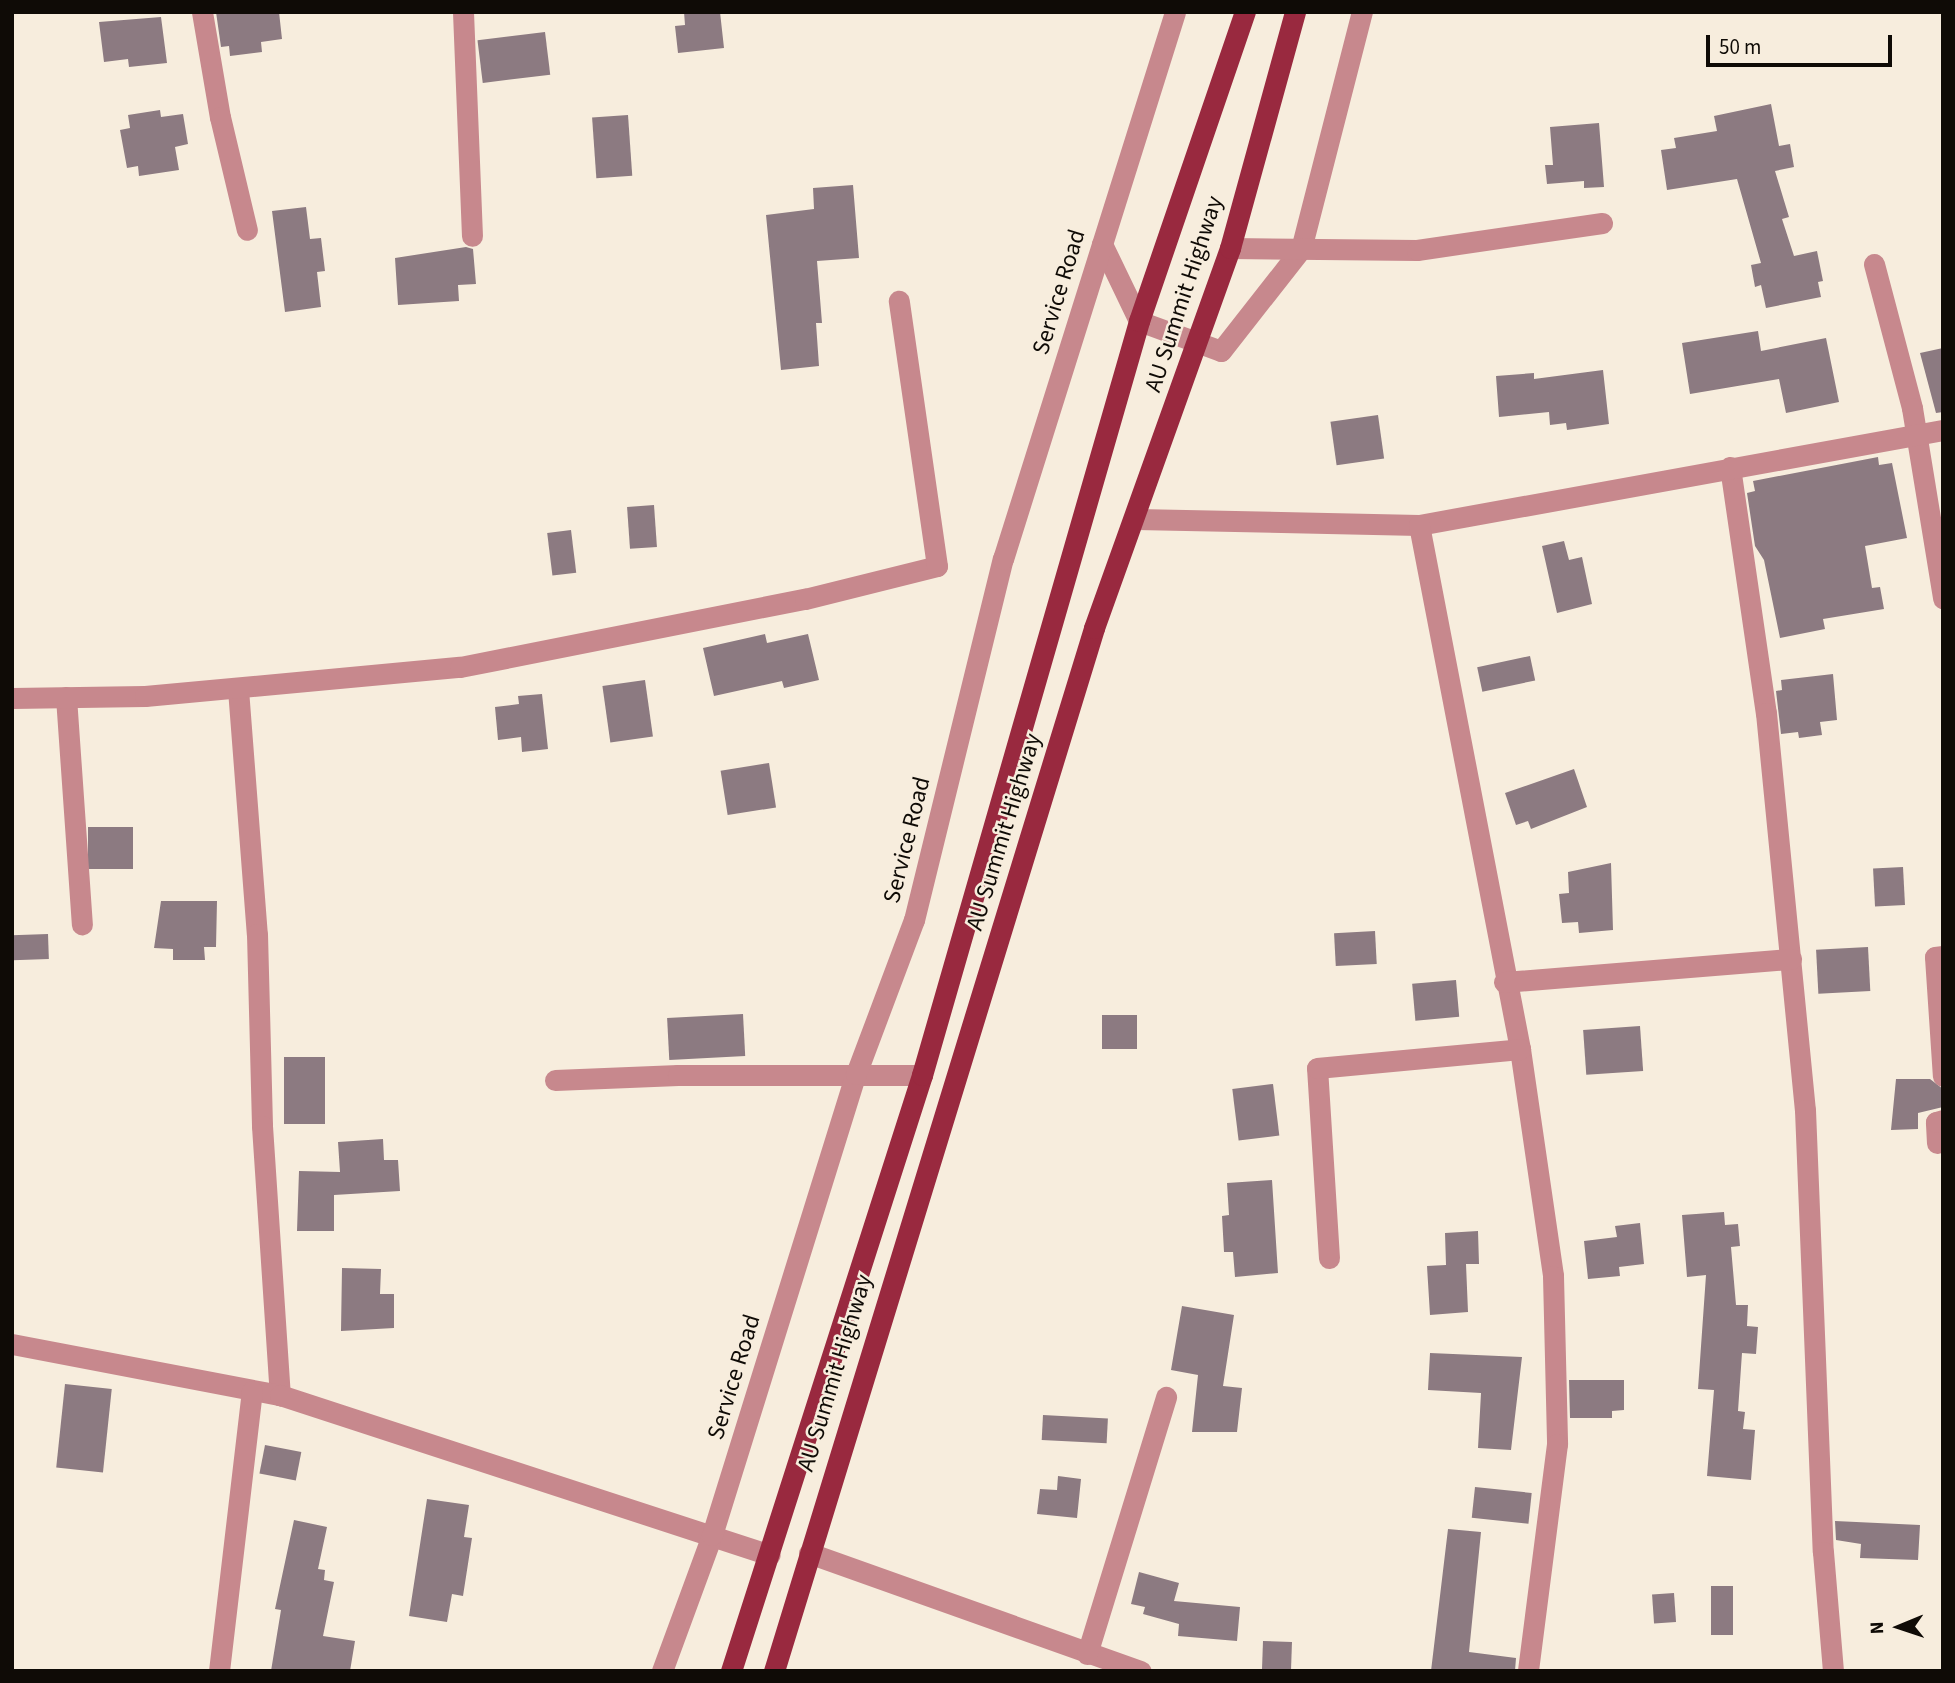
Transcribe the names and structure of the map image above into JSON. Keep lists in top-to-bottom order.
{
  "streets": {
    "main road": ["AU Summit Highway"],
    "street": ["Service Road"]
  },
  "scale_bar": "50 m",
  "north": "left"
}
